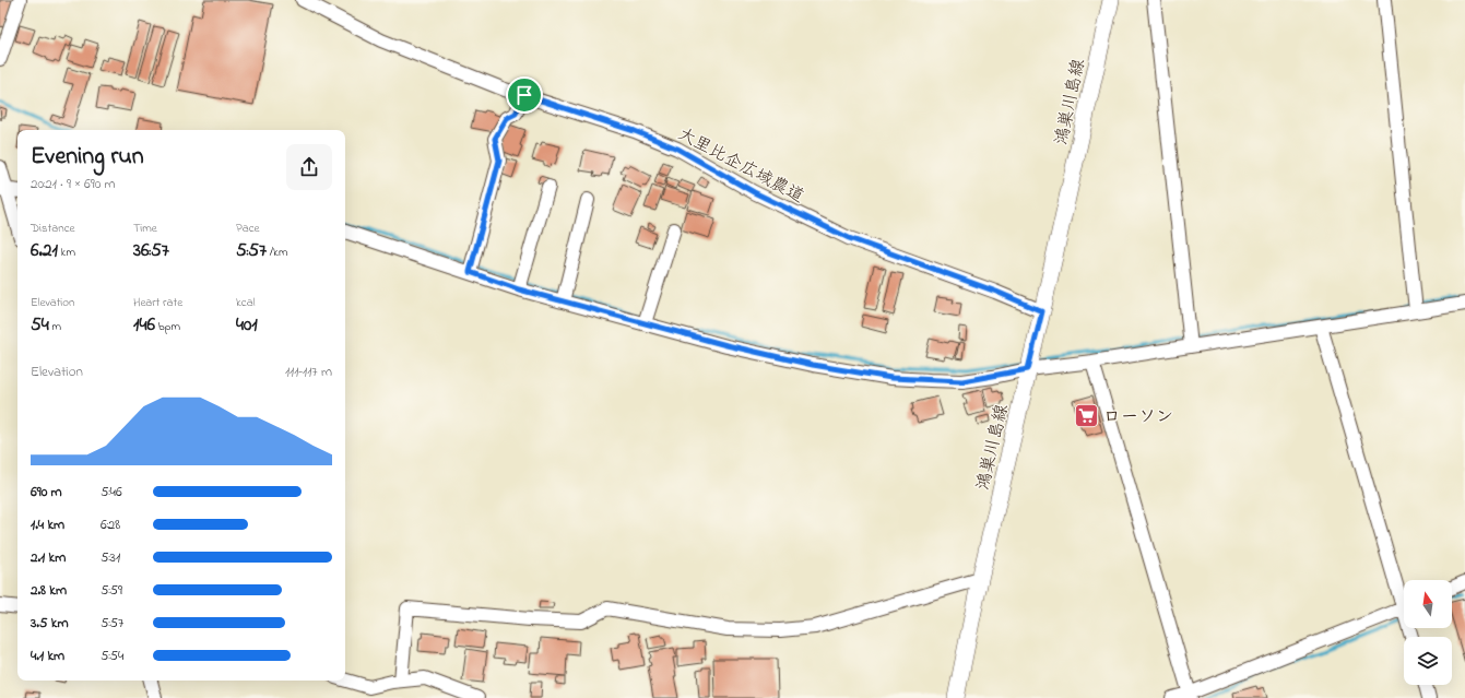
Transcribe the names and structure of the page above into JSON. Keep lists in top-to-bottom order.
{
  "streets": {
    "main road": ["鴻巣川島線"],
    "street": ["大里比企広域農道"]
  },
  "crossings": [
    ["鴻巣川島線", "大里比企広域農道"]
  ],
  "places": {
    "supermarket": ["ローソン"]
  },
  "north": "top",
  "page": {
    "heading": ["Evening run", "20:21 · 9 × 690 m"],
    "stats": [
      ["Distance", "6.21 km"],
      ["Time", "36:57"],
      ["Pace", "5:57 /km"],
      ["Elevation", "54 m"],
      ["Heart rate", "146 bpm"],
      ["kcal", "401"]
    ],
    "chart": ["Elevation", "111–117 m"],
    "list": [
      {
        "name": "690 m",
        "note": "5:46"
      },
      {
        "name": "1.4 km",
        "note": "6:28"
      },
      {
        "name": "2.1 km",
        "note": "5:31"
      },
      {
        "name": "2.8 km",
        "note": "5:59"
      },
      {
        "name": "3.5 km",
        "note": "5:57"
      },
      {
        "name": "4.1 km",
        "note": "5:54"
      }
    ]
  }
}
